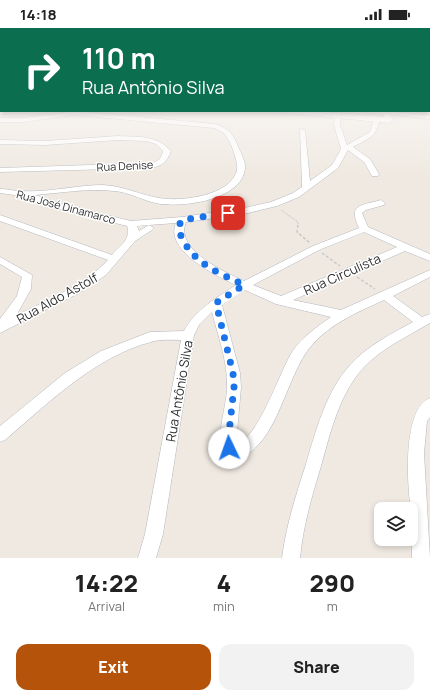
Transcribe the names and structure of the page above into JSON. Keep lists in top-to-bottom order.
{
  "streets": {
    "street": [
      "Rua Denise",
      "Rua José Dinamarco",
      "Rua Circulista",
      "Rua Aldo Astolf",
      "Rua Antônio Silva"
    ]
  },
  "crossings": [
    ["Rua José Dinamarco", "Rua Aldo Astolf"]
  ],
  "page": {
    "status": "14:18",
    "turn": ["110 m", "Rua Antônio Silva"],
    "eta": [
      "14:22",
      "Arrival",
      "4",
      "min",
      "290",
      "m"
    ],
    "buttons": ["Exit", "Share"]
  }
}
